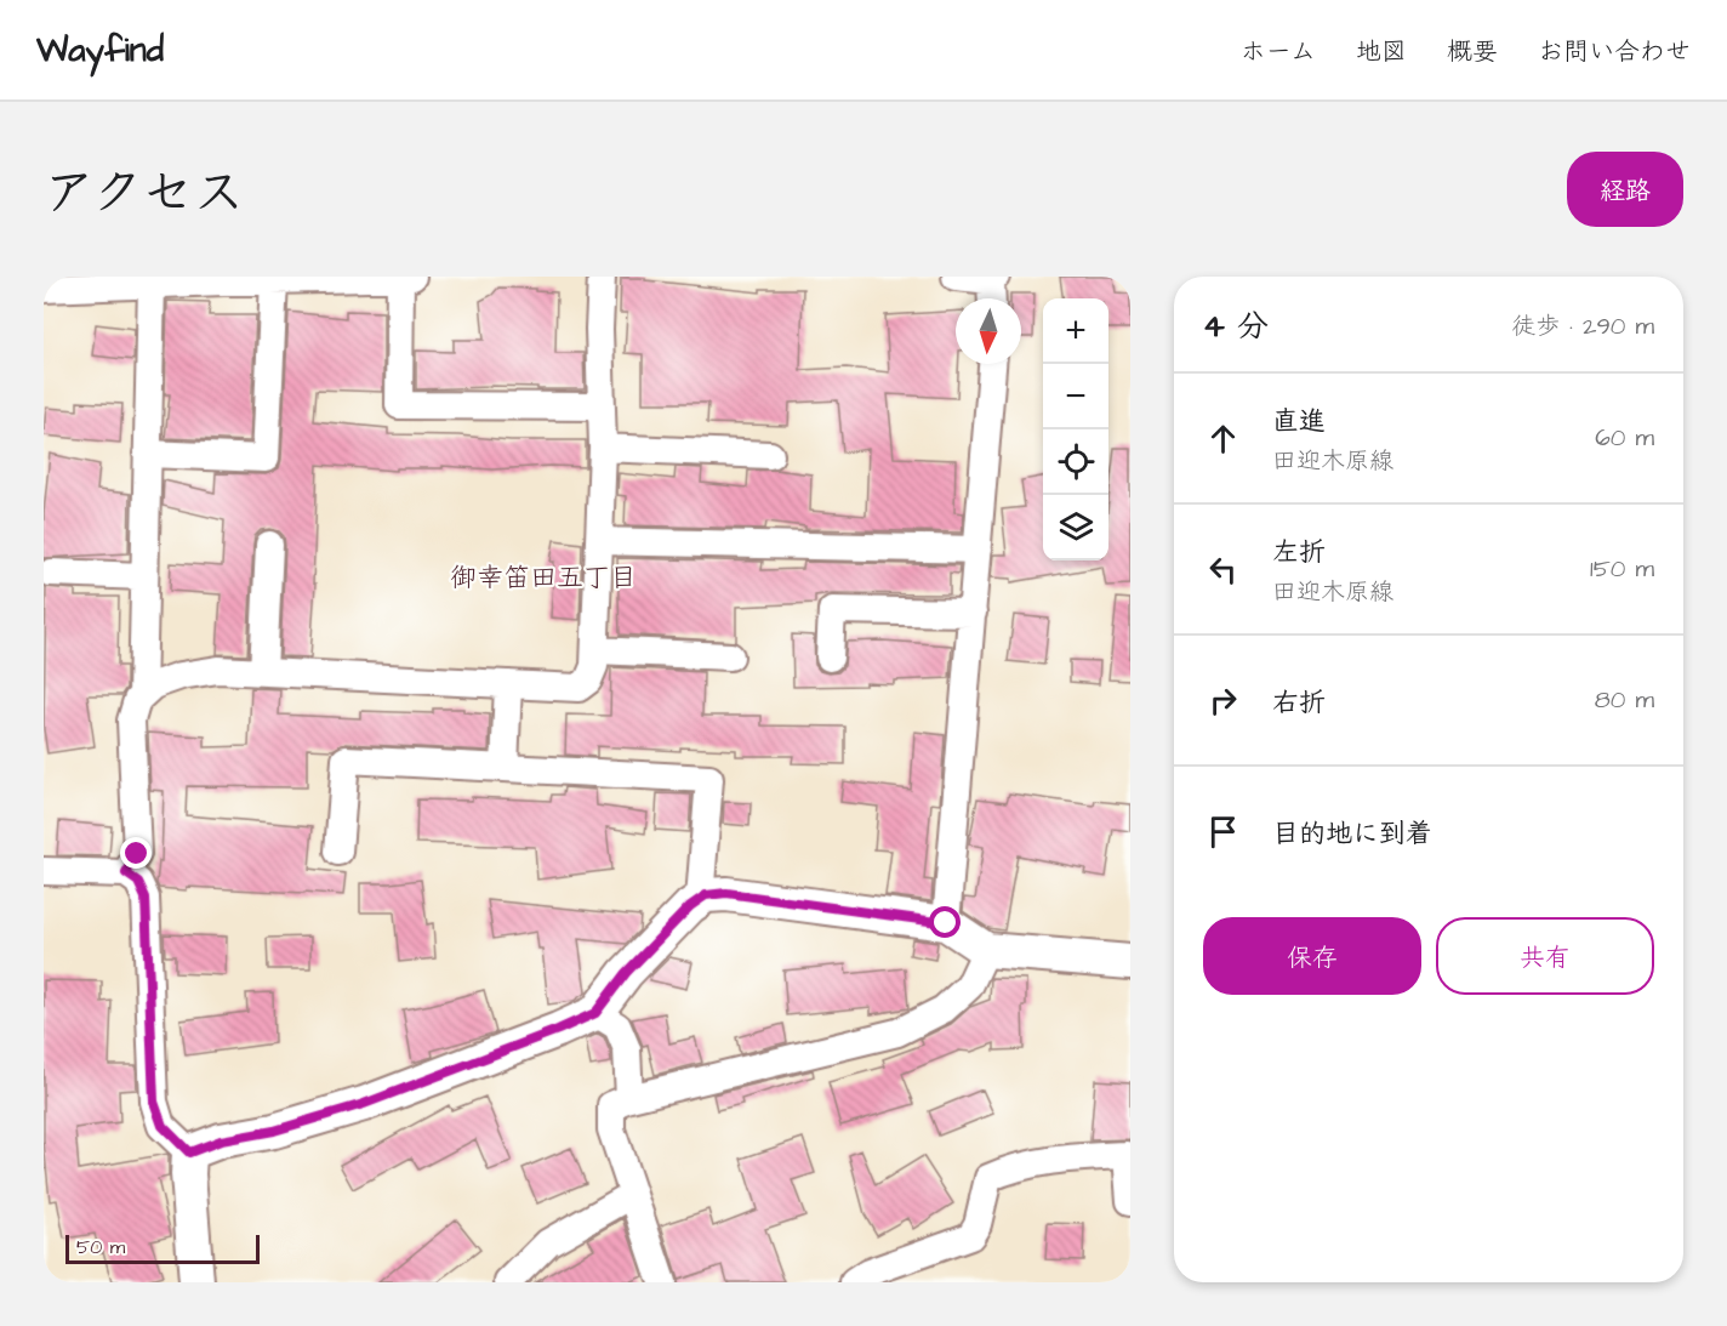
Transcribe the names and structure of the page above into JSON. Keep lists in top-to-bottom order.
{
  "districts": ["御幸笛田五丁目"],
  "scale_bar": "50 m",
  "north": "bottom",
  "page": {
    "header": "Wayfind",
    "nav": [
      "ホーム",
      "地図",
      "概要",
      "お問い合わせ"
    ],
    "title": "アクセス",
    "buttons": [
      "経路",
      ["保存", "共有"]
    ],
    "heading": ["4 分", "徒歩 · 290 m"],
    "map_buttons": ["+", "−"],
    "list": [
      ["直進", "田迎木原線", "60 m"],
      ["左折", "田迎木原線", "150 m"],
      ["右折", "80 m"],
      "目的地に到着"
    ],
    "scale": "50 m"
  }
}
